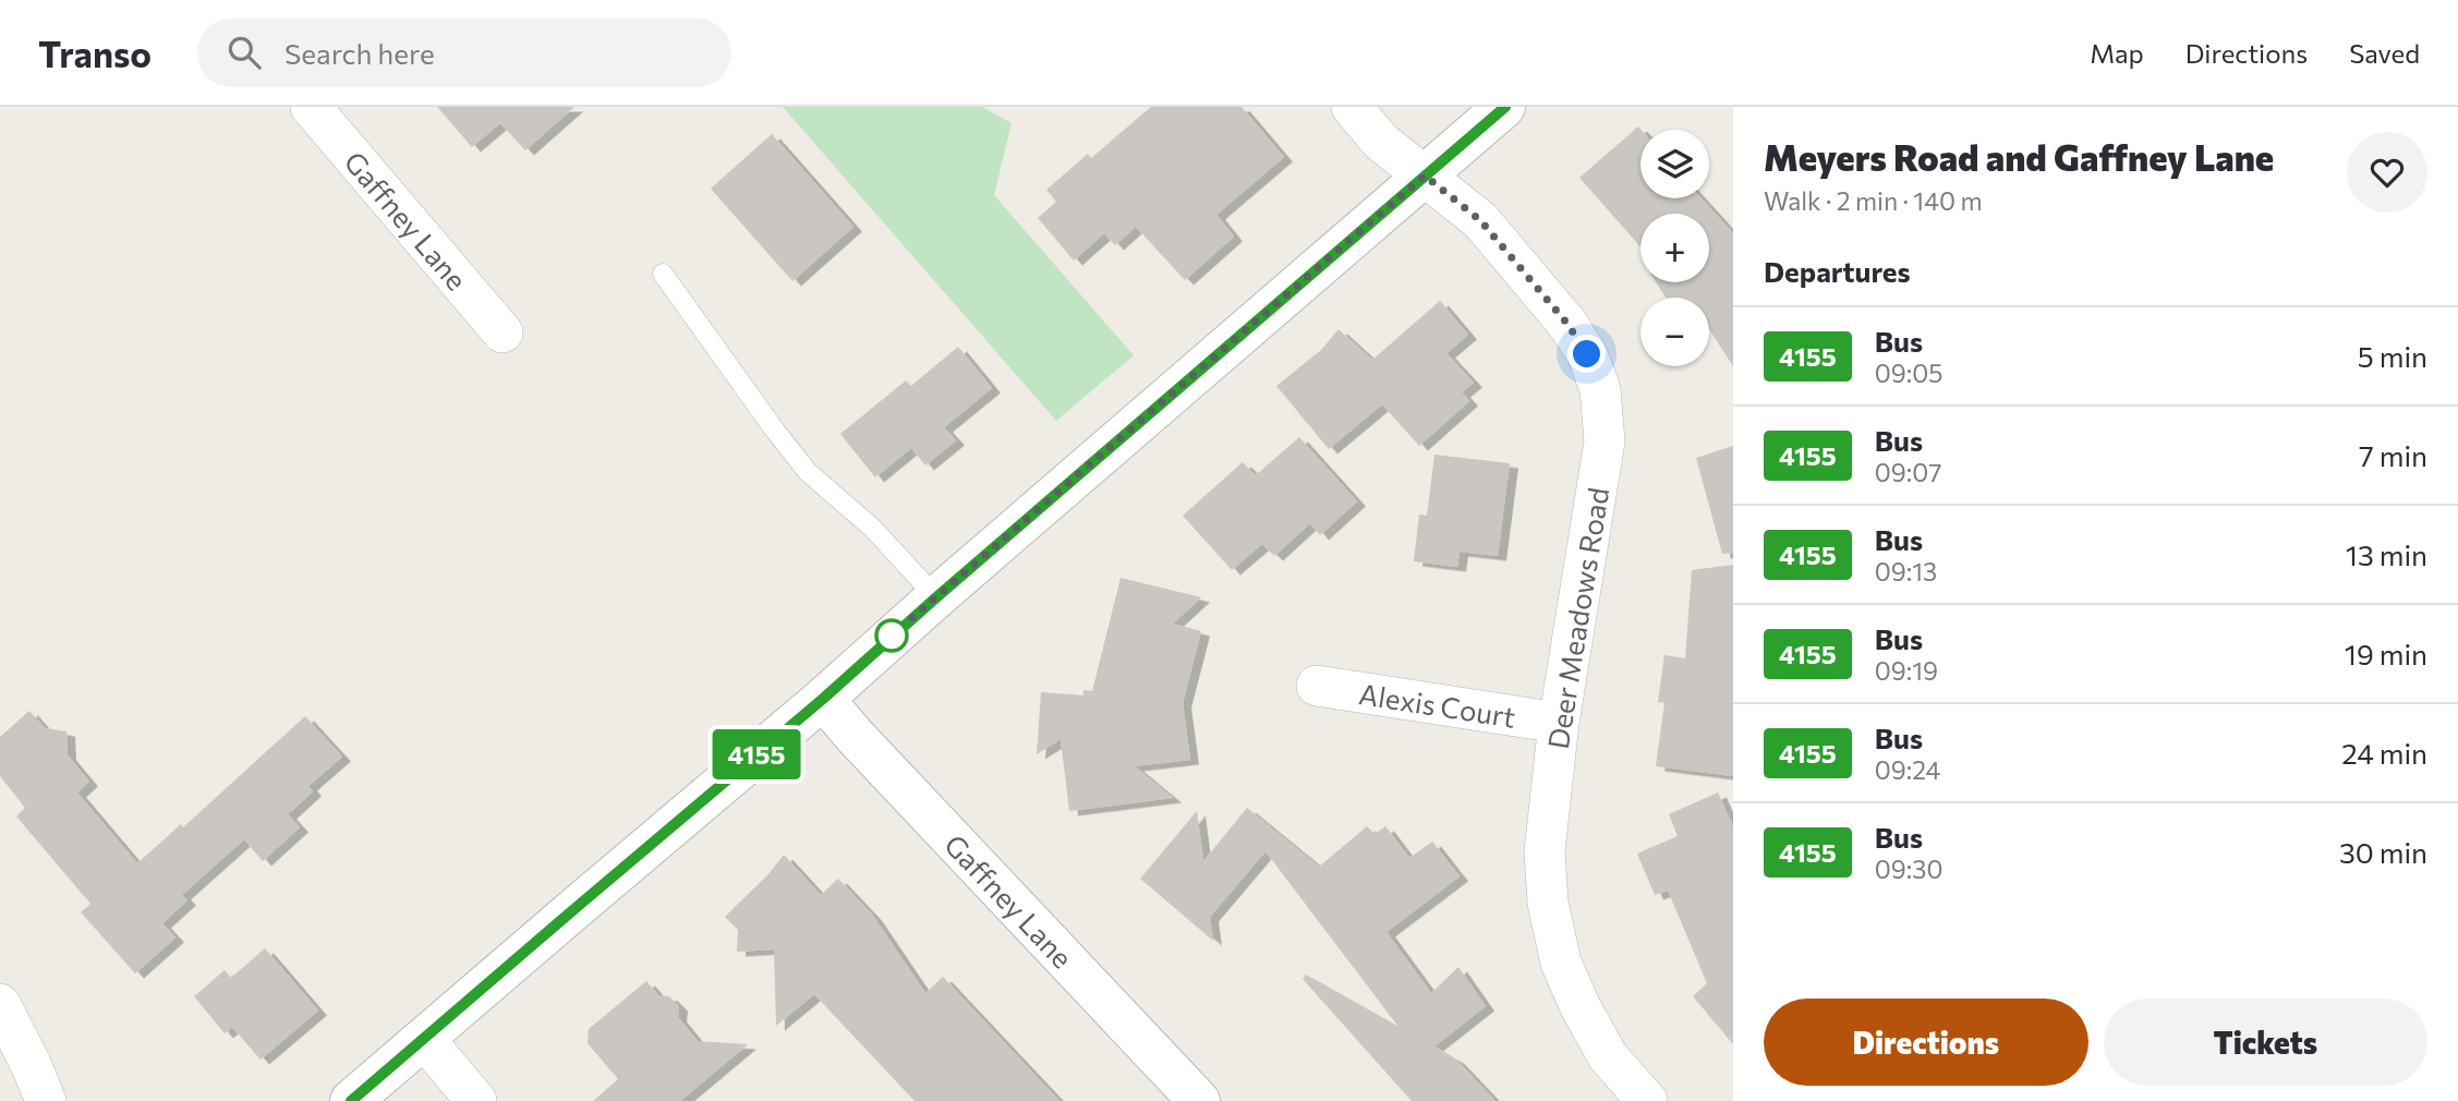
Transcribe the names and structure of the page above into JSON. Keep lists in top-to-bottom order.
{
  "streets": {
    "main road": ["Gaffney Lane"],
    "street": ["Deer Meadows Road", "Alexis Court"]
  },
  "crossings": [
    ["Deer Meadows Road", "Alexis Court"]
  ],
  "lines": ["bus line 4155"],
  "page": {
    "header": "Transo",
    "search": "Search here",
    "nav": ["Map", "Directions", "Saved"],
    "on_map": "4155",
    "heading": [
      ["Meyers Road and Gaffney Lane", "Walk · 2 min · 140 m"],
      "Departures"
    ],
    "map_buttons": ["+", "−"],
    "list": [
      {
        "mark": "4155",
        "name": "Bus",
        "note": "09:05",
        "value": "5 min"
      },
      {
        "mark": "4155",
        "name": "Bus",
        "note": "09:07",
        "value": "7 min"
      },
      {
        "mark": "4155",
        "name": "Bus",
        "note": "09:13",
        "value": "13 min"
      },
      {
        "mark": "4155",
        "name": "Bus",
        "note": "09:19",
        "value": "19 min"
      },
      {
        "mark": "4155",
        "name": "Bus",
        "note": "09:24",
        "value": "24 min"
      },
      {
        "mark": "4155",
        "name": "Bus",
        "note": "09:30",
        "value": "30 min"
      }
    ],
    "buttons": ["Directions", "Tickets"]
  }
}
